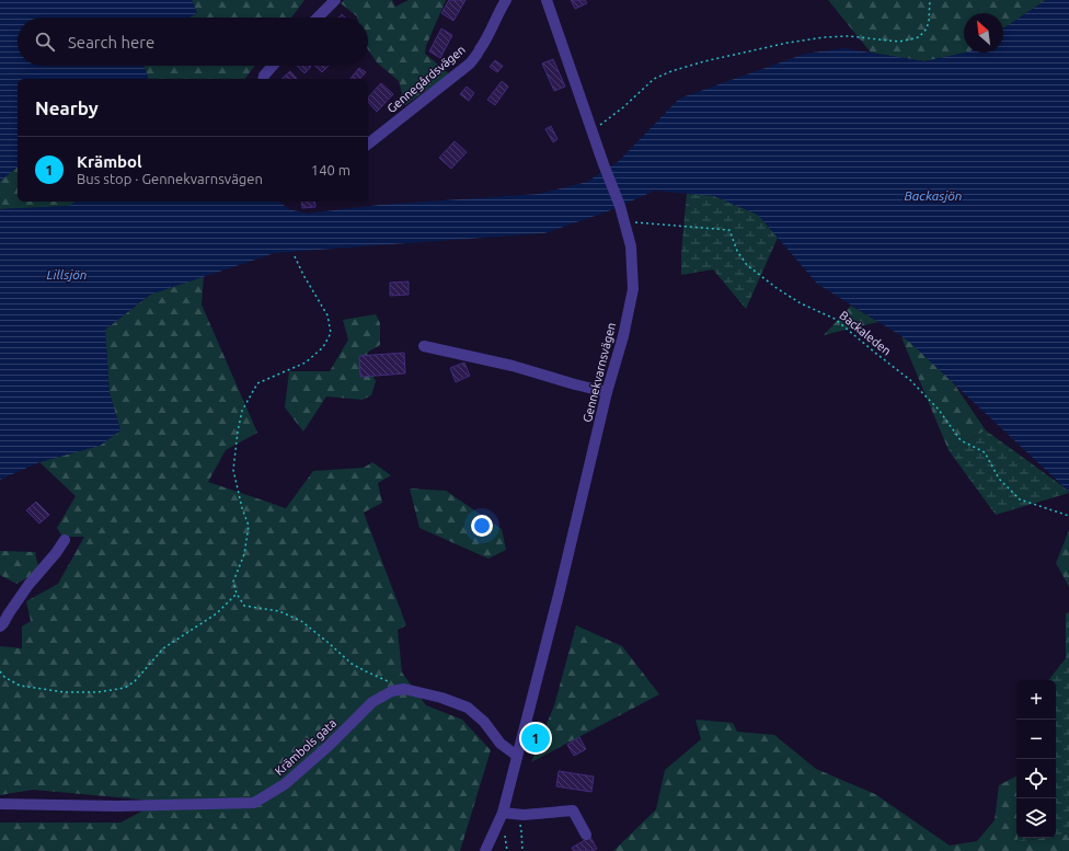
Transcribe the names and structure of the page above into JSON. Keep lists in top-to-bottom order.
{
  "streets": {
    "street": ["Gennegårdsvägen", "Gennekvarnsvägen", "Krämbols gata"],
    "path": ["Backaleden"]
  },
  "crossings": [
    ["Backaleden", "Gennekvarnsvägen"]
  ],
  "water": ["Backasjön", "Lillsjön"],
  "north": "top left",
  "page": {
    "search": "Search here",
    "heading": "Nearby",
    "list": [
      {
        "mark": "1",
        "name": "Krämbol",
        "note": "Bus stop · Gennekvarnsvägen",
        "value": "140 m"
      }
    ],
    "map_buttons": ["+", "−"],
    "pins": "1"
  }
}
